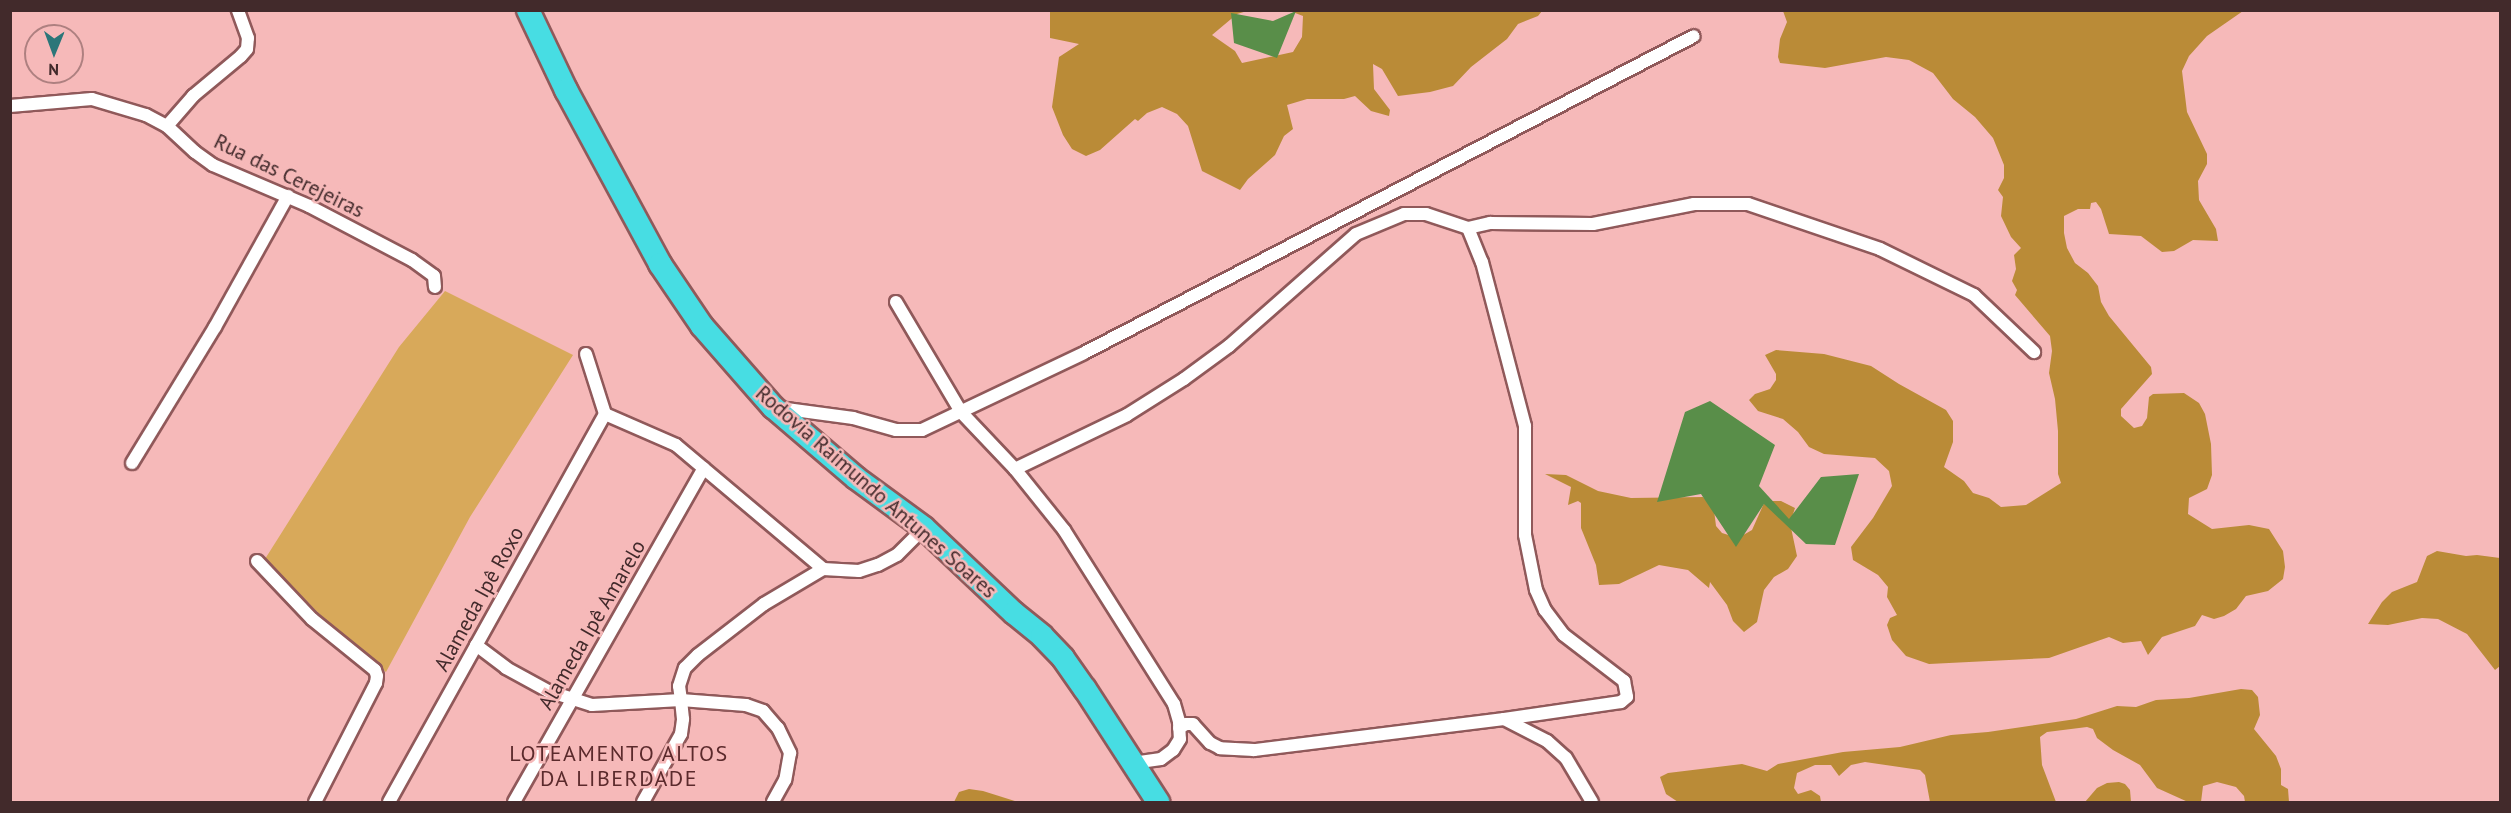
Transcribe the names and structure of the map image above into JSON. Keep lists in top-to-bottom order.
{
  "streets": {
    "highway": ["Rodovia Raimundo Antunes Soares"],
    "street": ["Rua das Cerejeiras", "Alameda Ipê Roxo", "Alameda Ipê Amarelo"]
  },
  "districts": ["LOTEAMENTO ALTOS DA LIBERDADE"],
  "north": "bottom"
}
